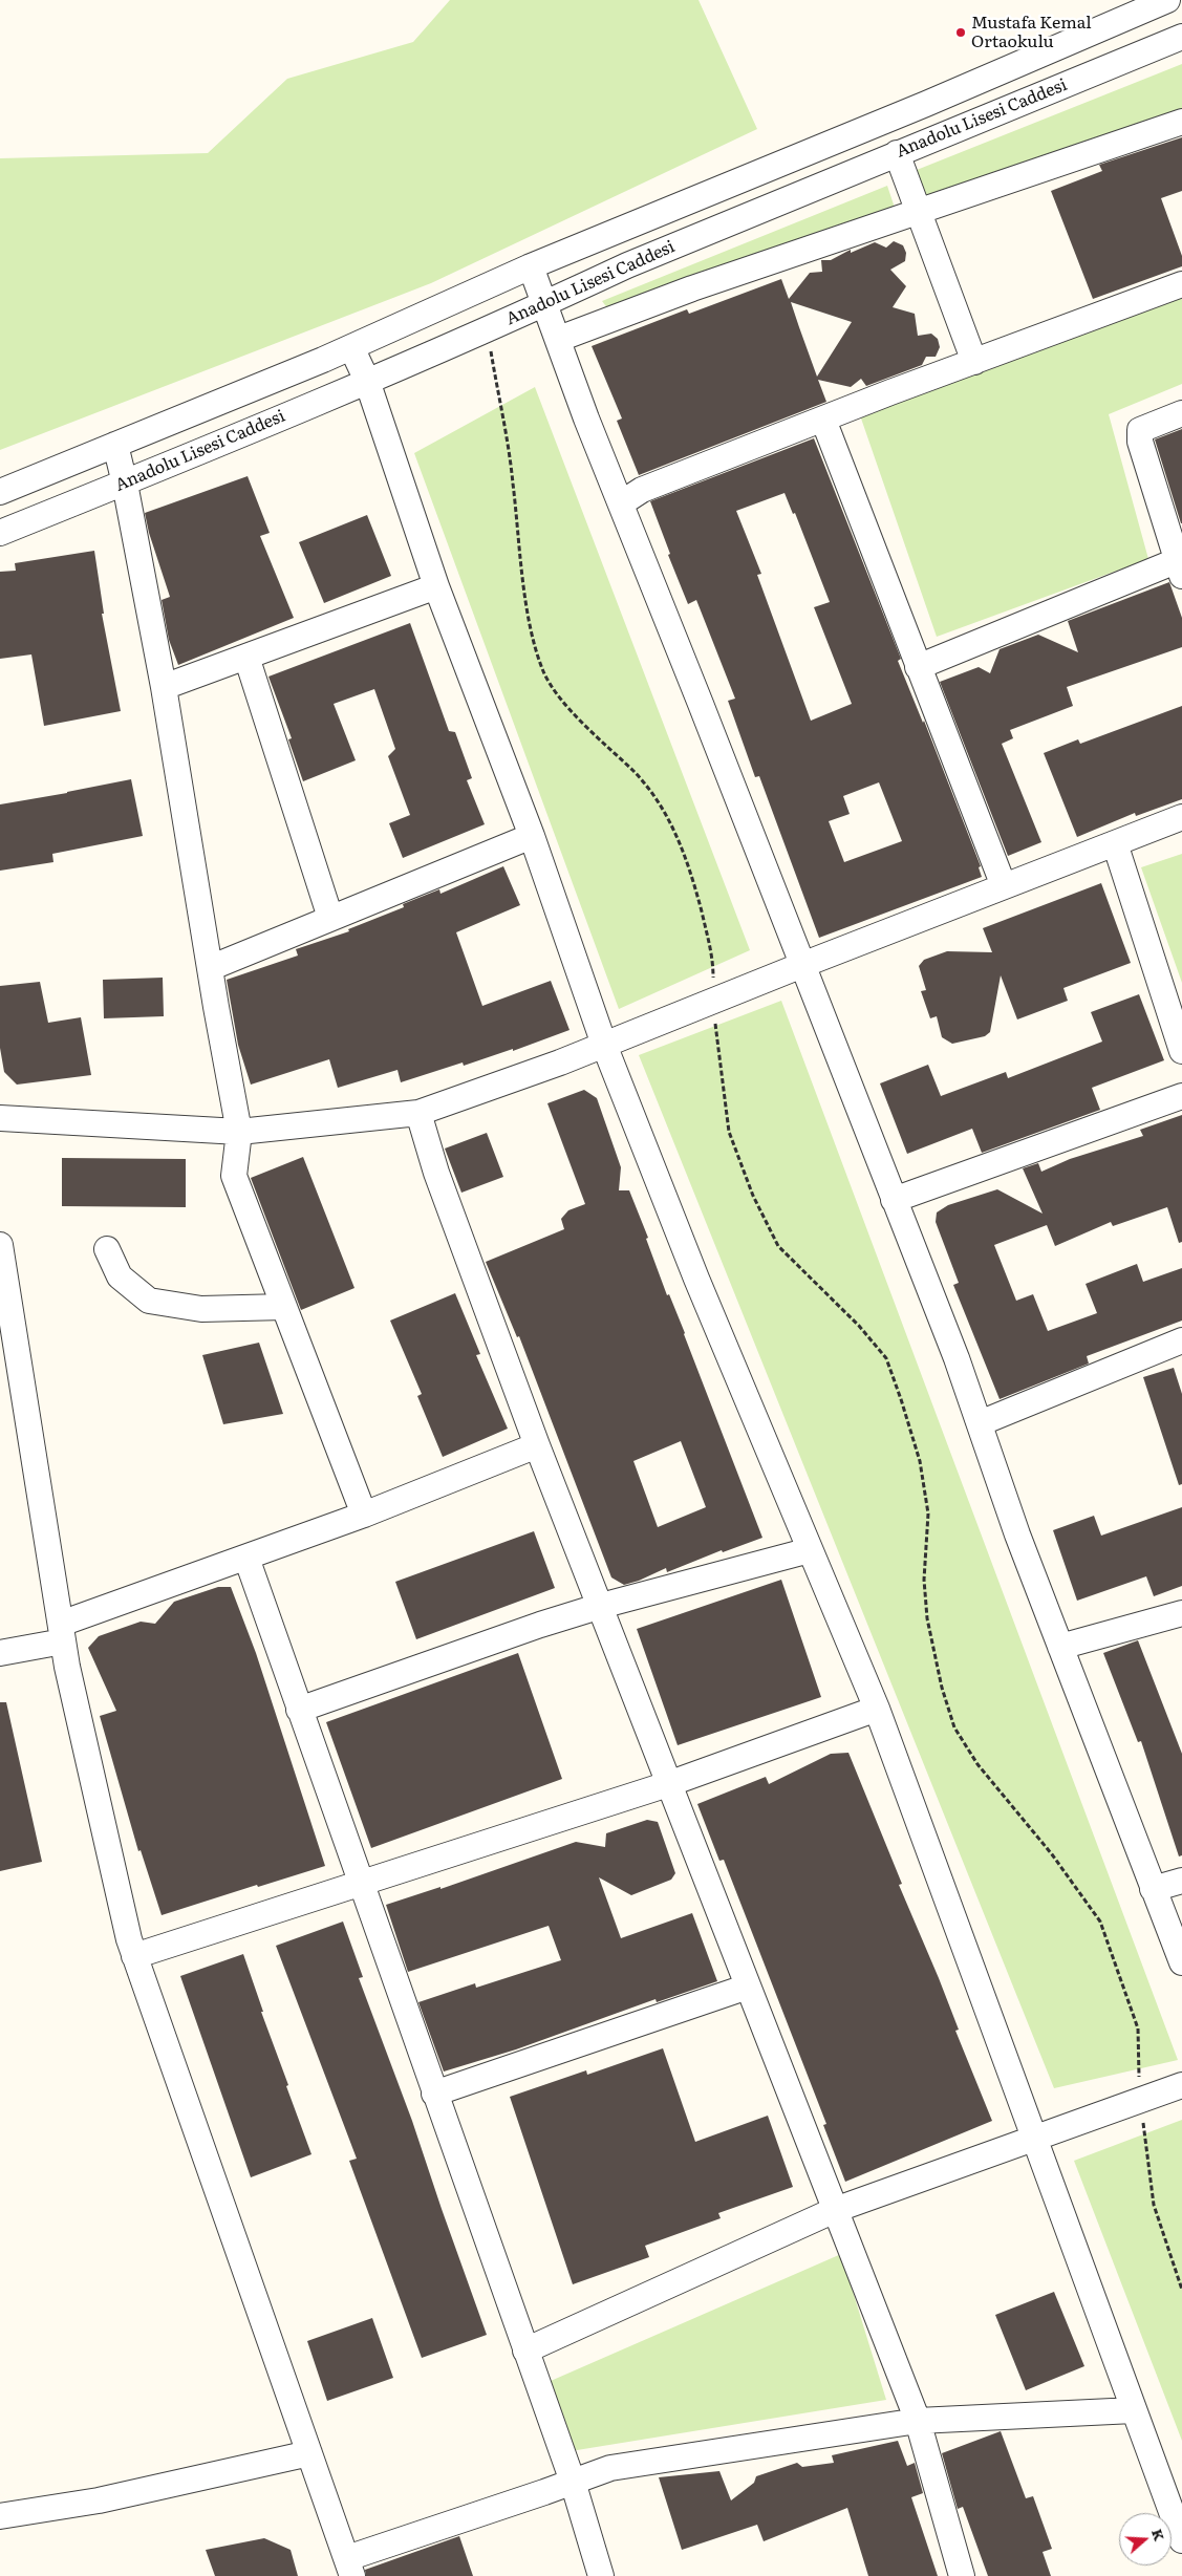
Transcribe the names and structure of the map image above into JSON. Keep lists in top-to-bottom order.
{
  "streets": {
    "street": ["Anadolu Lisesi Caddesi"]
  },
  "places": ["Mustafa Kemal Ortaokulu"],
  "north": "right"
}
